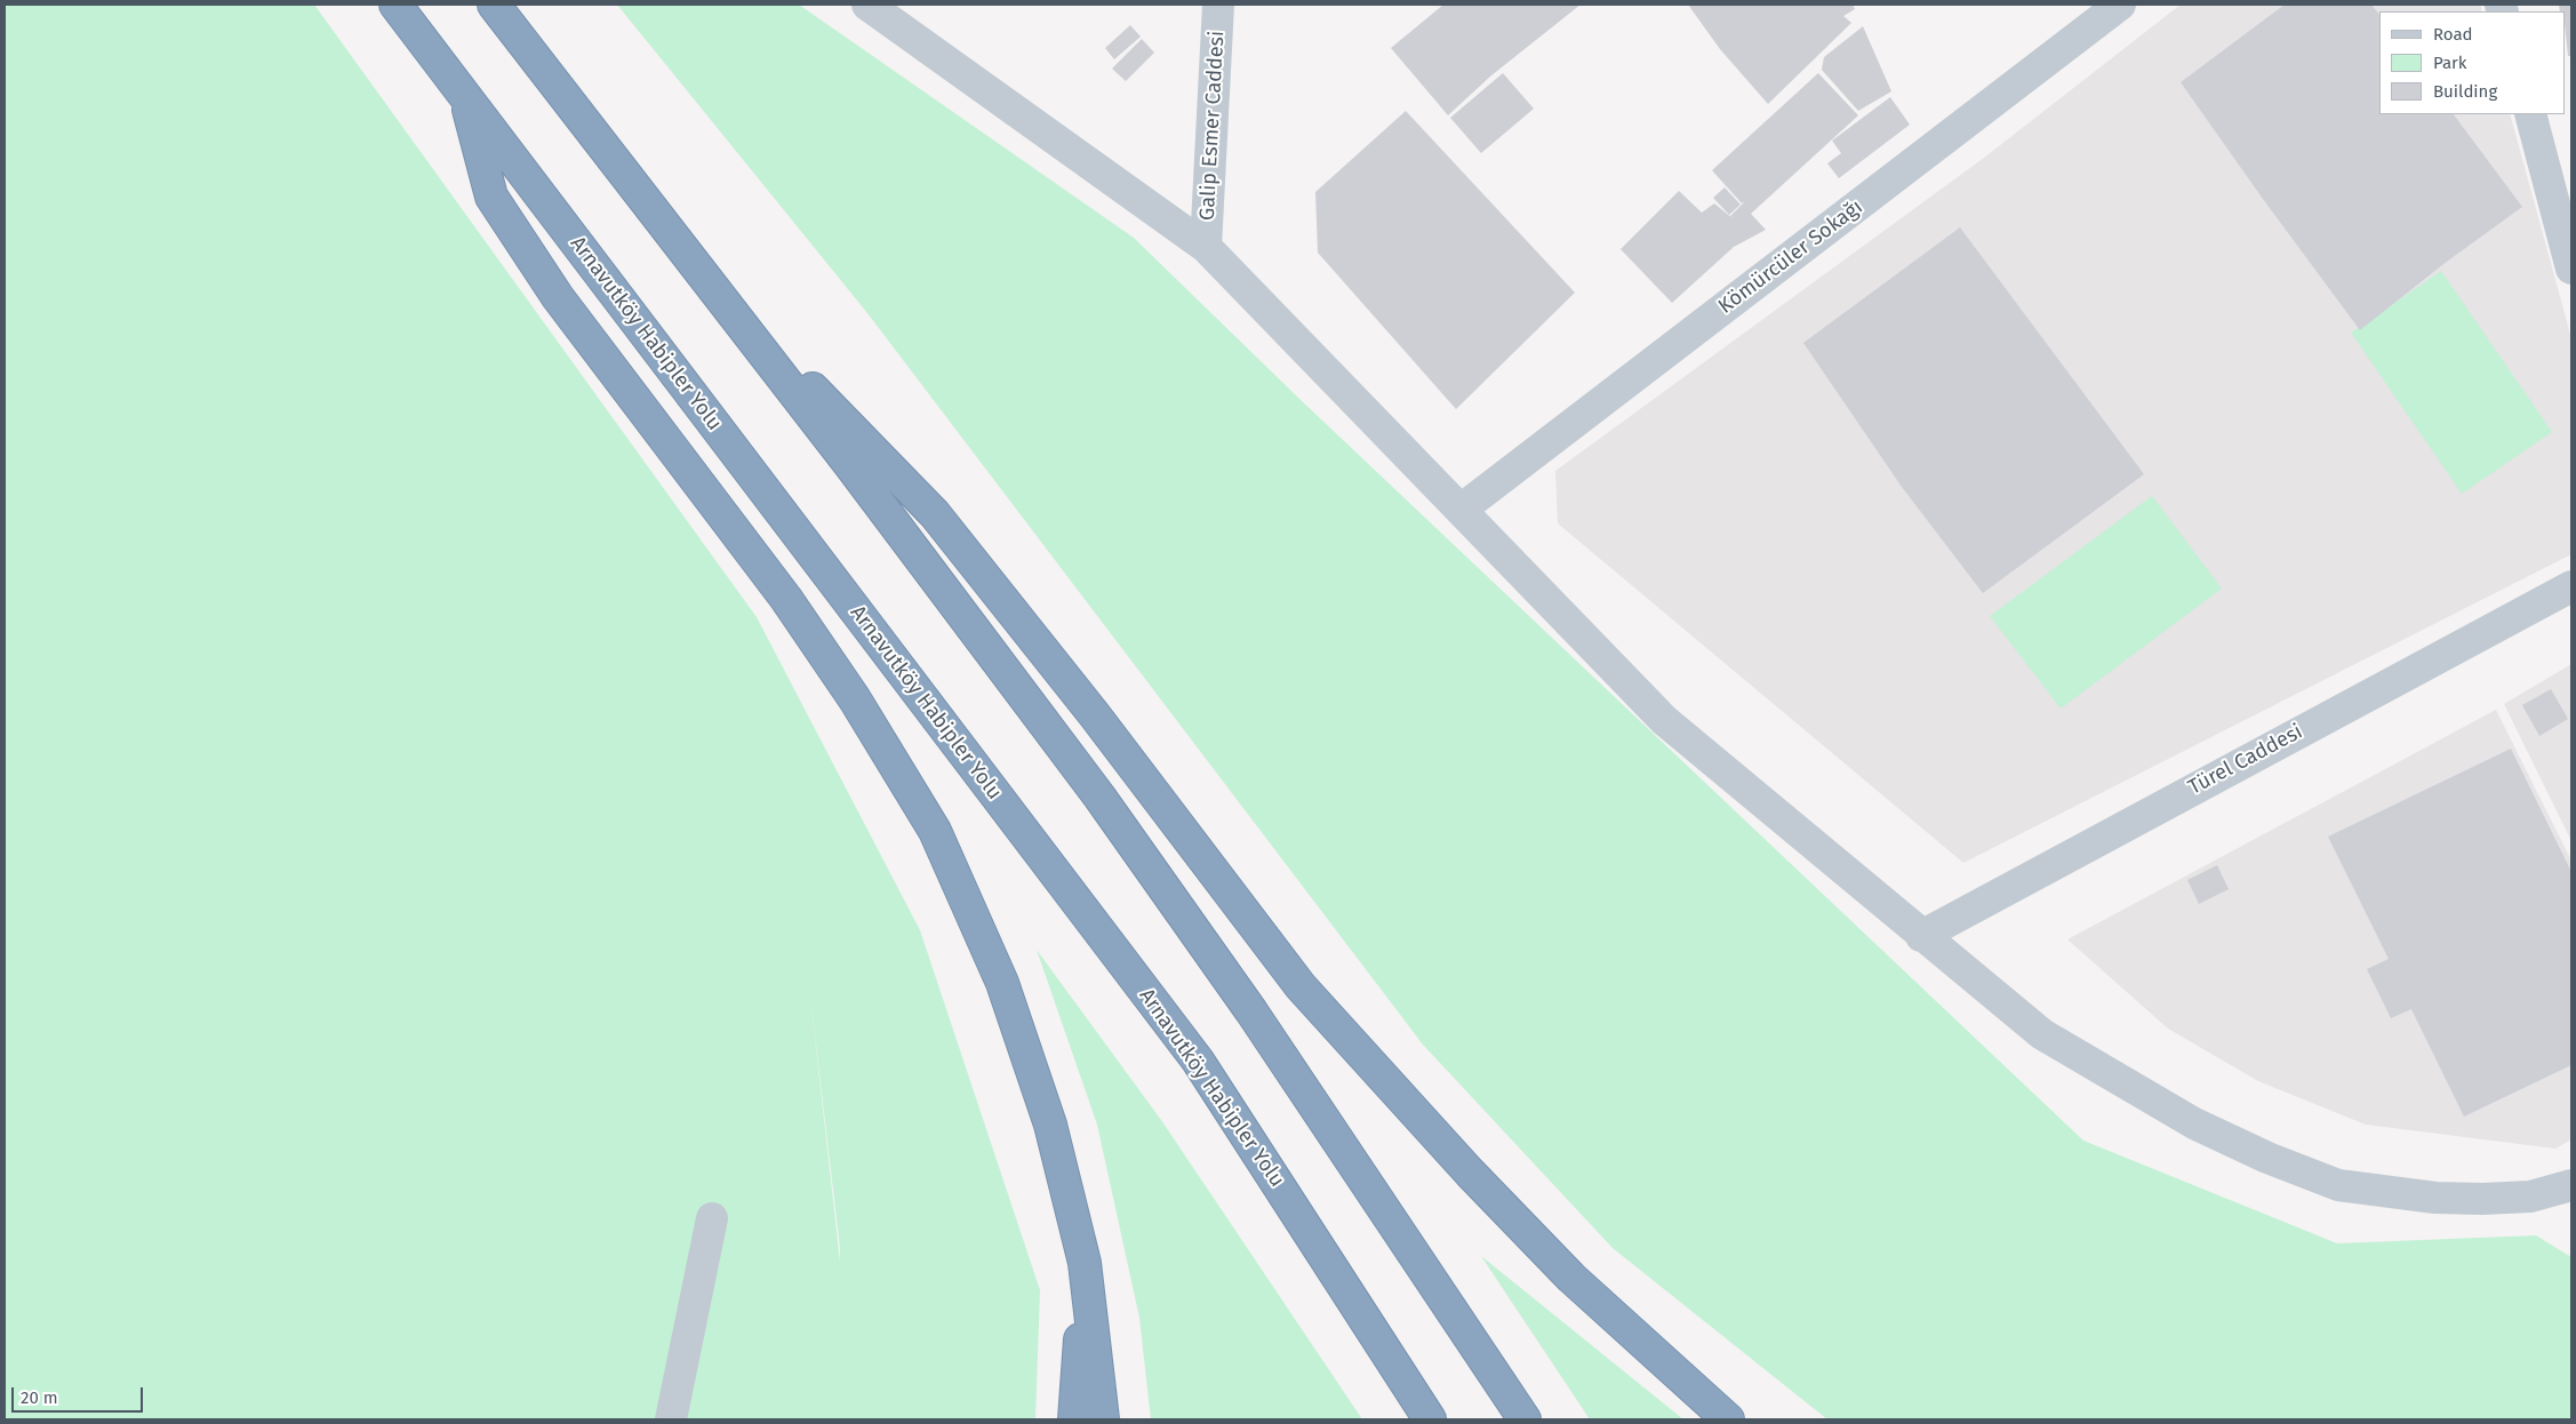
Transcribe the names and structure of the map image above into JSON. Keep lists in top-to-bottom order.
{
  "streets": {
    "highway": ["Arnavutköy Habipler Yolu"],
    "street": ["Galip Esmer Caddesi", "Kömürcüler Sokağı", "Türel Caddesi"]
  },
  "legend": ["Road", "Park", "Building"],
  "scale_bar": "20 m"
}
